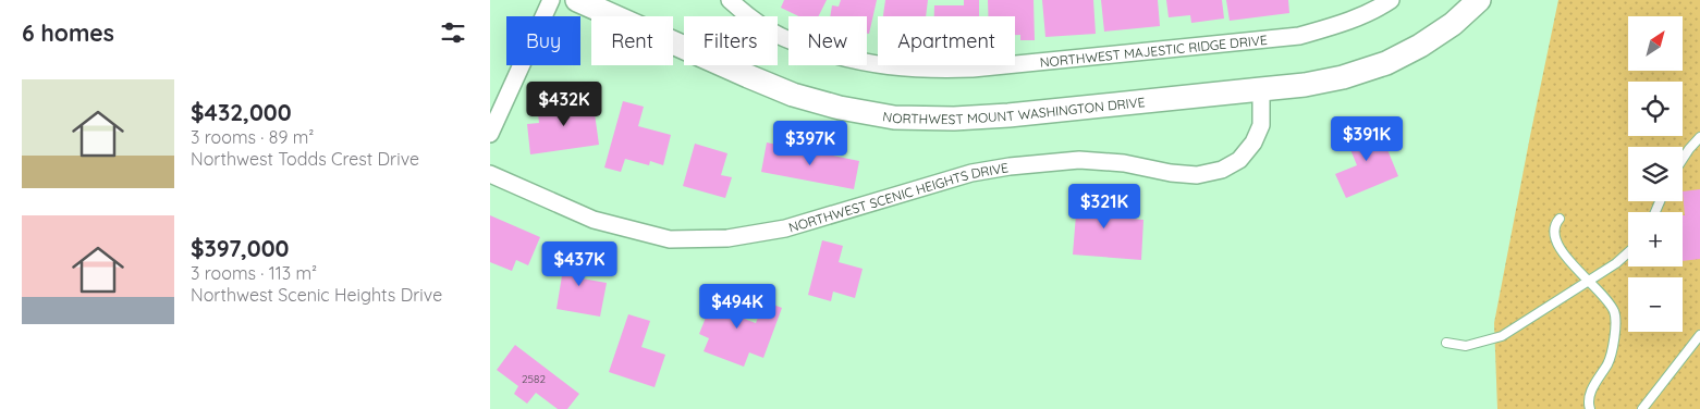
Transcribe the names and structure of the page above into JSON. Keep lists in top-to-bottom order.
{
  "streets": {
    "main road": ["NORTHWEST MOUNT WASHINGTON DRIVE"],
    "street": ["NORTHWEST MAJESTIC RIDGE DRIVE", "NORTHWEST SCENIC HEIGHTS DRIVE"]
  },
  "crossings": [
    ["NORTHWEST MOUNT WASHINGTON DRIVE", "NORTHWEST SCENIC HEIGHTS DRIVE"]
  ],
  "house_numbers": ["2582"],
  "north": "top right",
  "page": {
    "heading": "6 homes",
    "map_buttons": ["+", "−"],
    "chip": [
      "Buy",
      "Rent",
      "Filters",
      "New",
      "Apartment"
    ],
    "list": [
      {
        "name": "$432,000",
        "note": "3 rooms · 89 m² · Northwest Todds Crest Drive"
      },
      {
        "name": "$397,000",
        "note": "3 rooms · 113 m² · Northwest Scenic Heights Drive"
      }
    ],
    "price": [
      "$432K",
      "$391K",
      "$397K",
      "$321K",
      "$437K",
      "$494K"
    ]
  }
}
